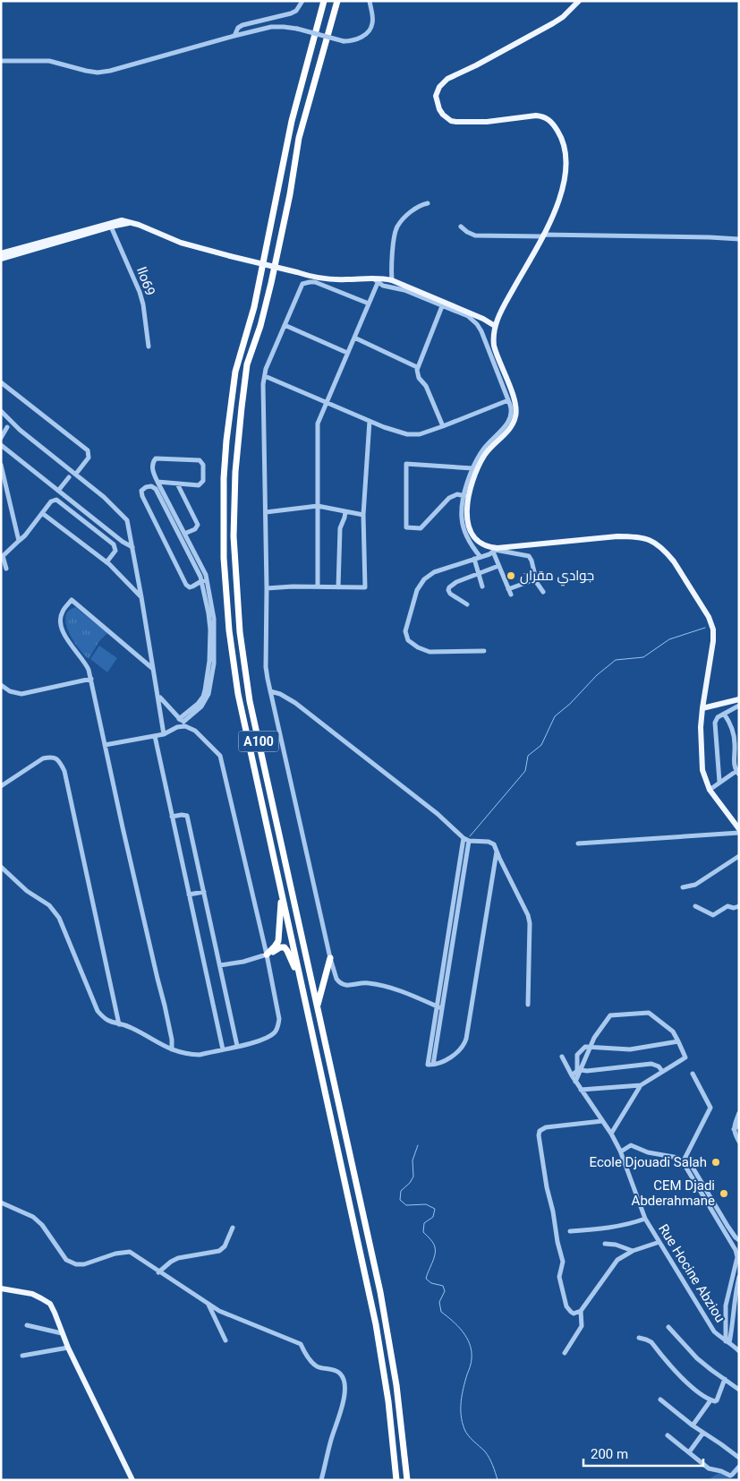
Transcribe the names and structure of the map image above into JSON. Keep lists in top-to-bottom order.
{
  "streets": {
    "highway": ["A100"],
    "street": ["Ilo69", "Rue Hocine Abziou"]
  },
  "places": ["جوادي مقران", "Ecole Djouadi Salah", "CEM Djadi Abderahmane"],
  "scale_bar": "200 m"
}
